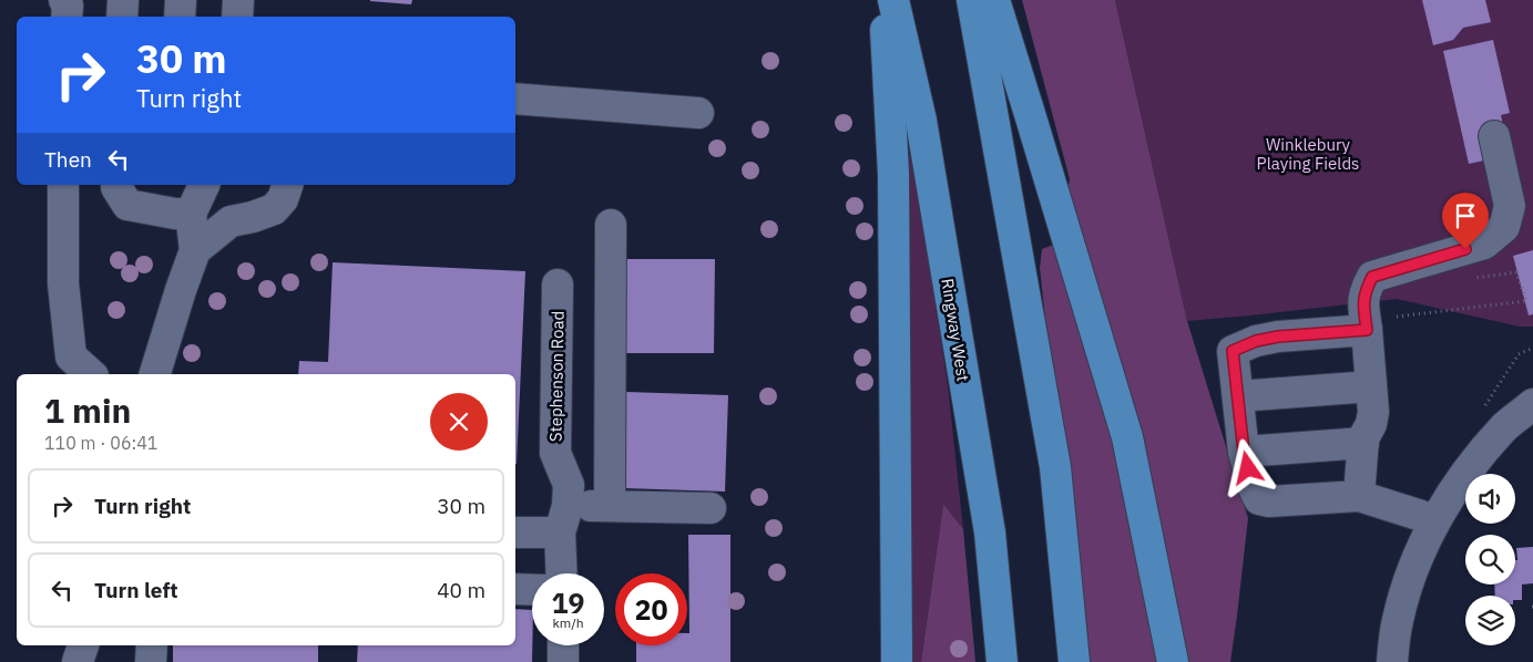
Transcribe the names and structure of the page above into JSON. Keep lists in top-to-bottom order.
{
  "streets": {
    "main road": ["Ringway West"],
    "street": ["Stephenson Road"]
  },
  "parks": ["Winklebury Playing Fields"],
  "page": {
    "turn": ["30 m", "Turn right"],
    "then": "Then",
    "heading": ["1 min", "110 m · 06:41"],
    "list": [
      {
        "name": "Turn right",
        "value": "30 m"
      },
      {
        "name": "Turn left",
        "value": "40 m"
      }
    ],
    "speed": "19 km/h",
    "limit": "20"
  }
}
